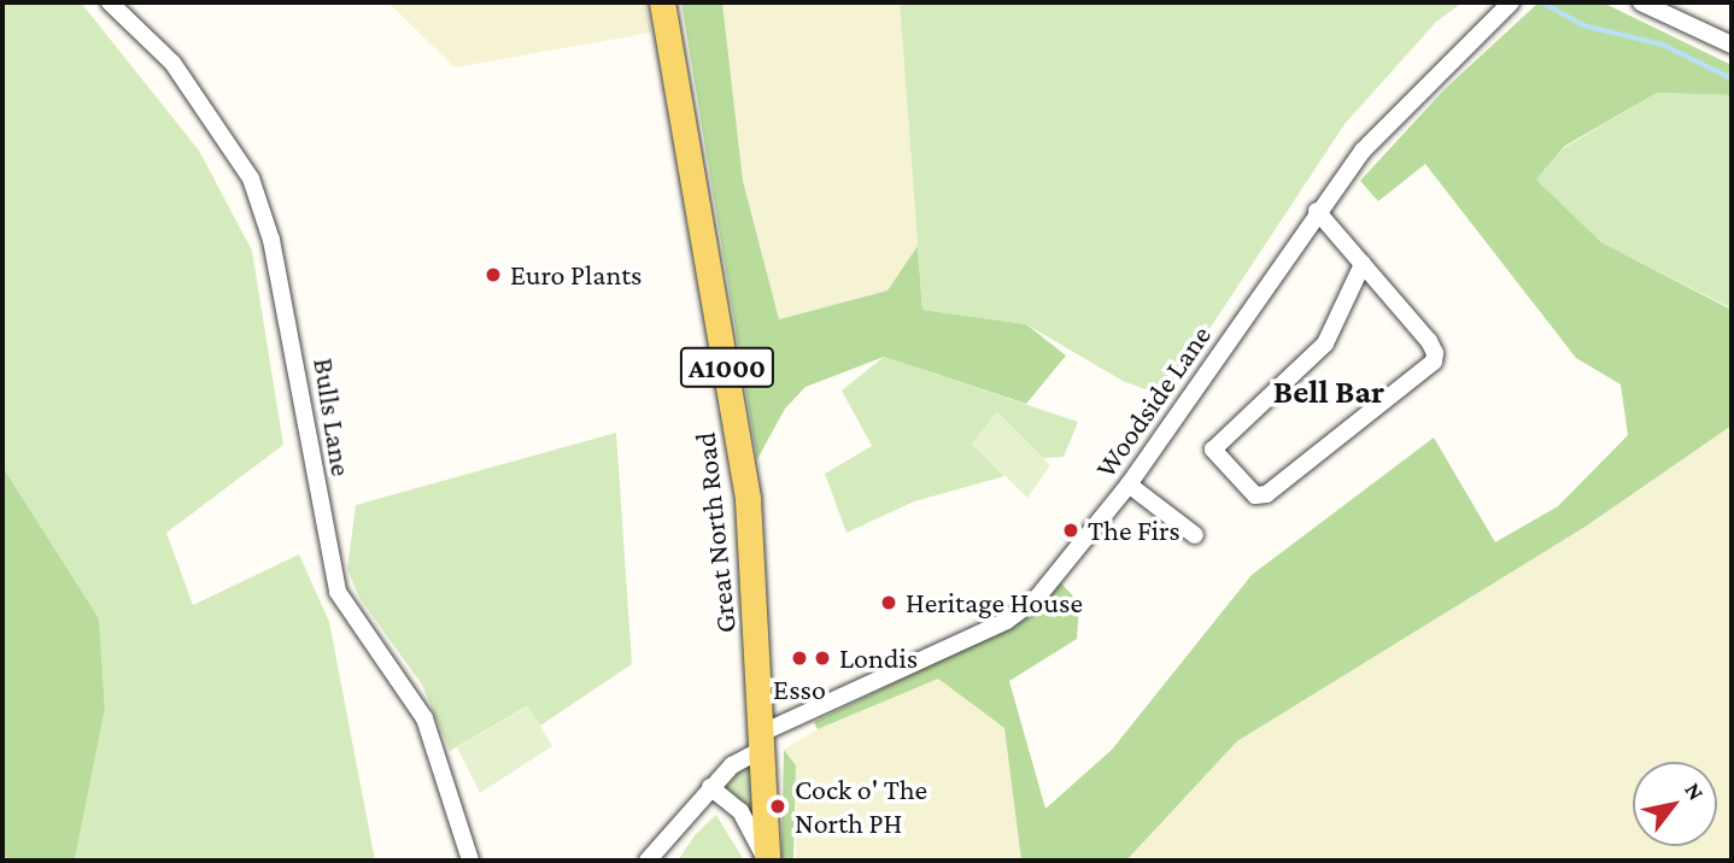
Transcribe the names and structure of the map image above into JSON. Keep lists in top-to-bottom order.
{
  "streets": {
    "main road": ["A1000", "Great North Road"],
    "street": ["Woodside Lane", "Bulls Lane"]
  },
  "crossings": [
    ["Woodside Lane", "Great North Road"]
  ],
  "districts": ["Bell Bar"],
  "places": [
    "Euro Plants",
    "The Firs",
    "Heritage House",
    "Esso",
    "Londis",
    "Cock o' The North PH"
  ],
  "north": "top right"
}
